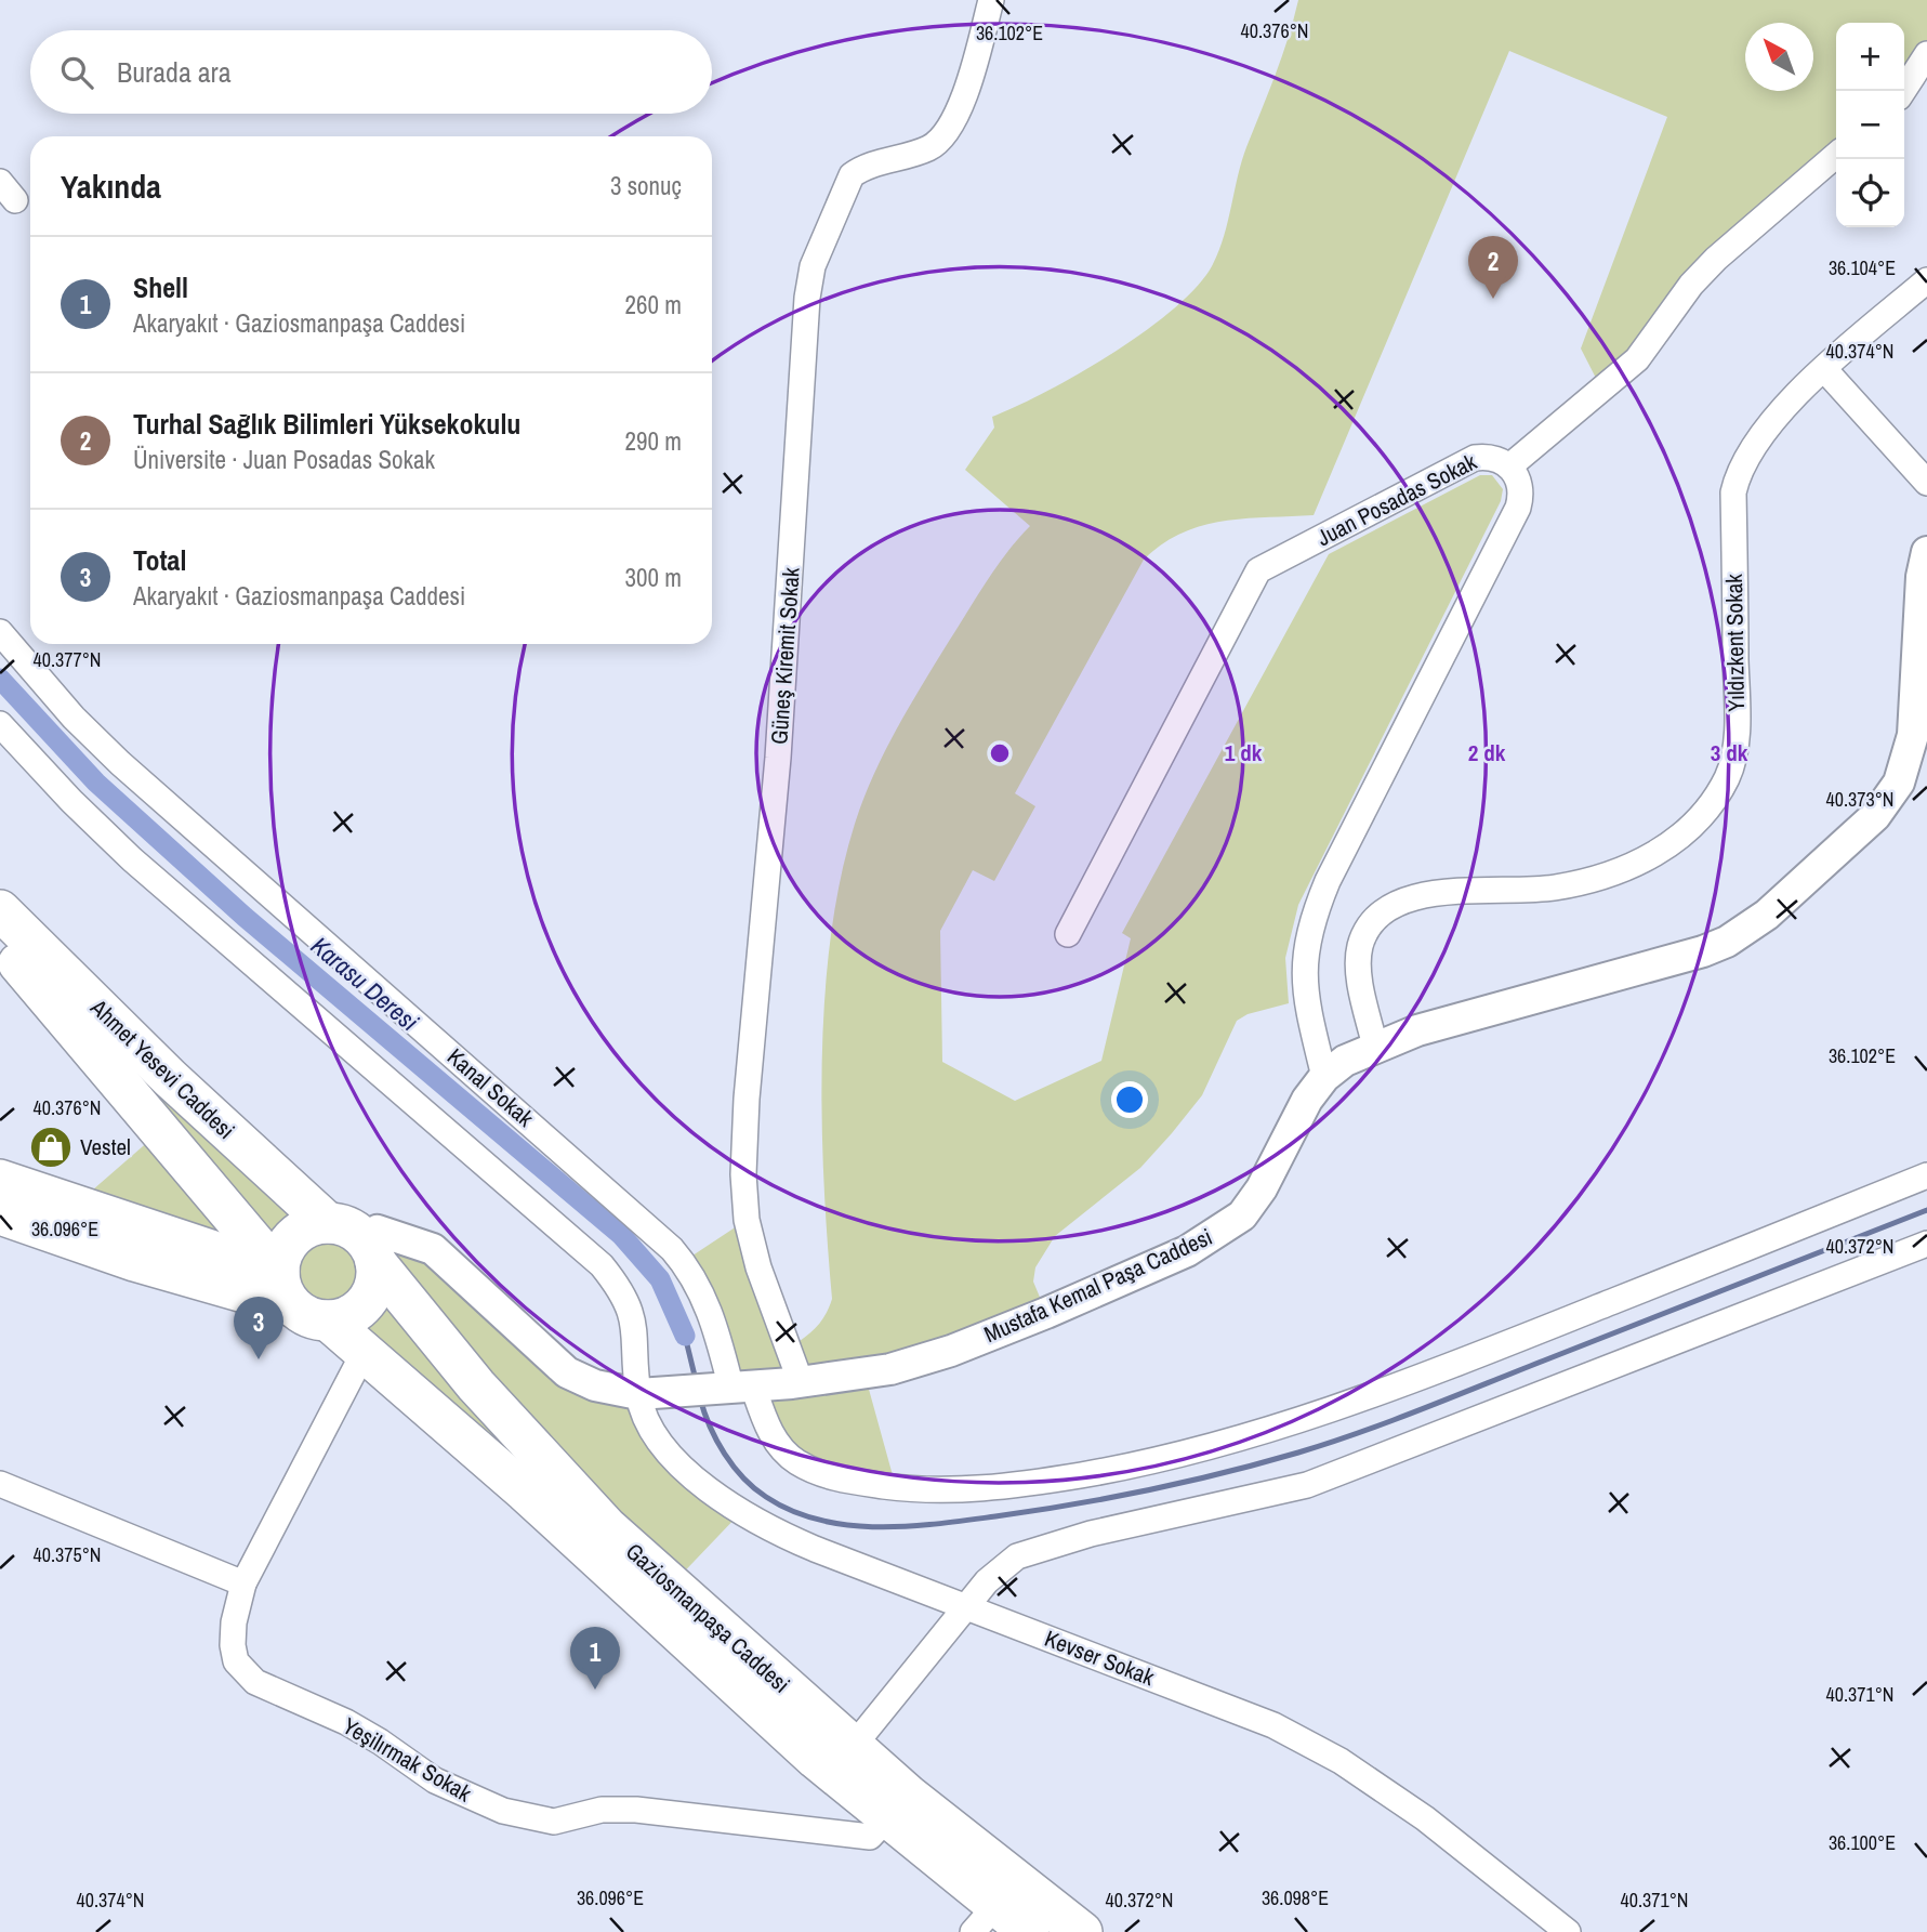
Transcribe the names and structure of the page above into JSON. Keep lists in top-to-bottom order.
{
  "streets": {
    "highway": ["Ahmet Yesevi Caddesi", "Gaziosmanpaşa Caddesi"],
    "street": [
      "Juan Posadas Sokak",
      "Yıldızkent Sokak",
      "Güneş Kiremit Sokak",
      "Kanal Sokak",
      "Mustafa Kemal Paşa Caddesi",
      "Kevser Sokak",
      "Yeşilırmak Sokak"
    ]
  },
  "crossings": [
    ["Juan Posadas Sokak", "Mustafa Kemal Paşa Caddesi"],
    ["Yıldızkent Sokak", "Mustafa Kemal Paşa Caddesi"],
    ["Güneş Kiremit Sokak", "Mustafa Kemal Paşa Caddesi"],
    ["Ahmet Yesevi Caddesi", "Mustafa Kemal Paşa Caddesi"],
    ["Ahmet Yesevi Caddesi", "Gaziosmanpaşa Caddesi"],
    ["Kanal Sokak", "Mustafa Kemal Paşa Caddesi"],
    ["Mustafa Kemal Paşa Caddesi", "Gaziosmanpaşa Caddesi"],
    ["Mustafa Kemal Paşa Caddesi", "Kevser Sokak"],
    ["Gaziosmanpaşa Caddesi", "Yeşilırmak Sokak"]
  ],
  "water": ["Karasu Deresi"],
  "places": {
    "shop": ["Vestel"]
  },
  "north": "top left",
  "page": {
    "map_buttons": ["+", "−"],
    "search": "Burada ara",
    "heading": ["Yakında", "3 sonuç"],
    "list": [
      {
        "mark": "1",
        "name": "Shell",
        "note": "Akaryakıt · Gaziosmanpaşa Caddesi",
        "value": "260 m"
      },
      {
        "mark": "2",
        "name": "Turhal Sağlık Bilimleri Yüksekokulu",
        "note": "Üniversite · Juan Posadas Sokak",
        "value": "290 m"
      },
      {
        "mark": "3",
        "name": "Total",
        "note": "Akaryakıt · Gaziosmanpaşa Caddesi",
        "value": "300 m"
      }
    ],
    "pins": ["2", "3", "1"]
  },
  "coordinates": [
    "40.376°N",
    "36.102°E",
    "36.104°E",
    "40.374°N",
    "40.377°N",
    "40.373°N",
    "36.096°E",
    "40.372°N",
    "40.375°N",
    "40.371°N",
    "36.100°E",
    "36.098°E"
  ],
  "rings": ["1 dk", "2 dk", "3 dk"]
}
